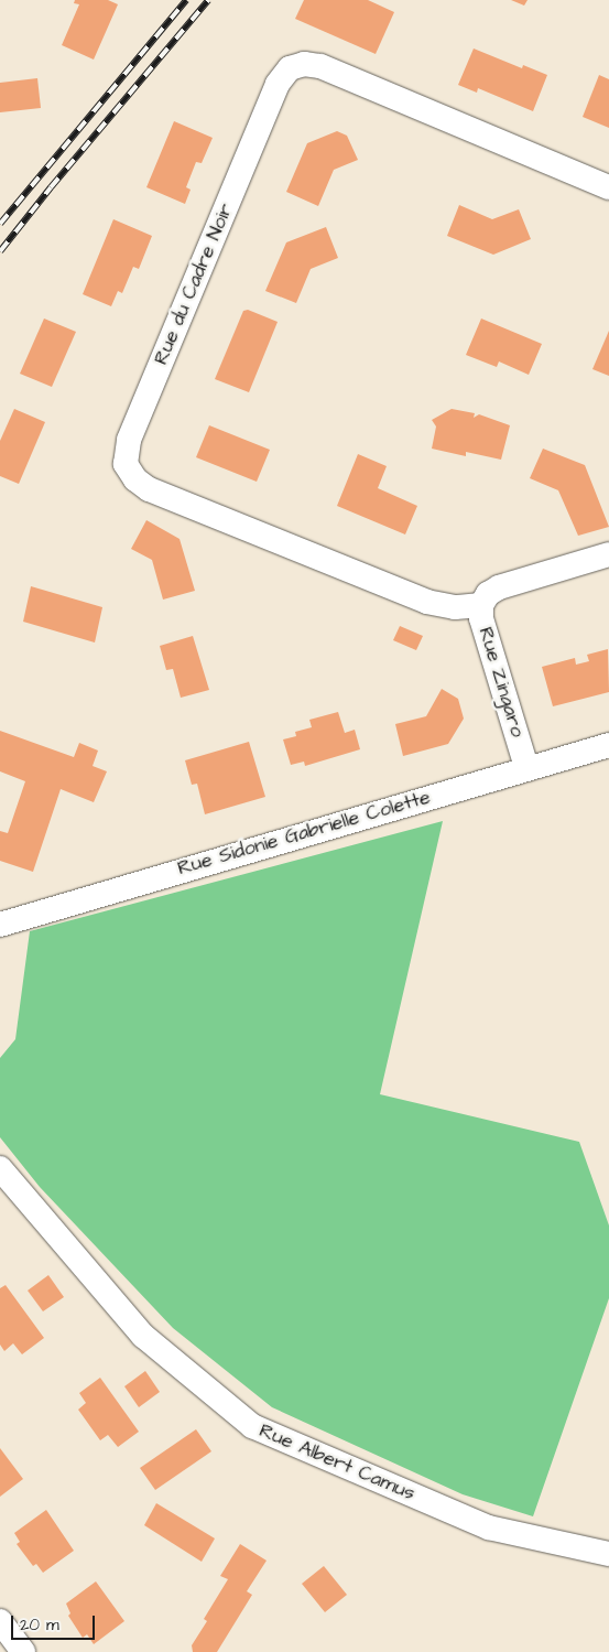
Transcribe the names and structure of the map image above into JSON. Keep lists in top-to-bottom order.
{
  "streets": {
    "street": [
      "Rue du Cadre Noir",
      "Rue Zingaro",
      "Rue Sidonie Gabrielle Colette",
      "Rue Albert Camus"
    ]
  },
  "crossings": [
    ["Rue du Cadre Noir", "Rue Zingaro"],
    ["Rue Zingaro", "Rue Sidonie Gabrielle Colette"]
  ],
  "scale_bar": "20 m"
}
